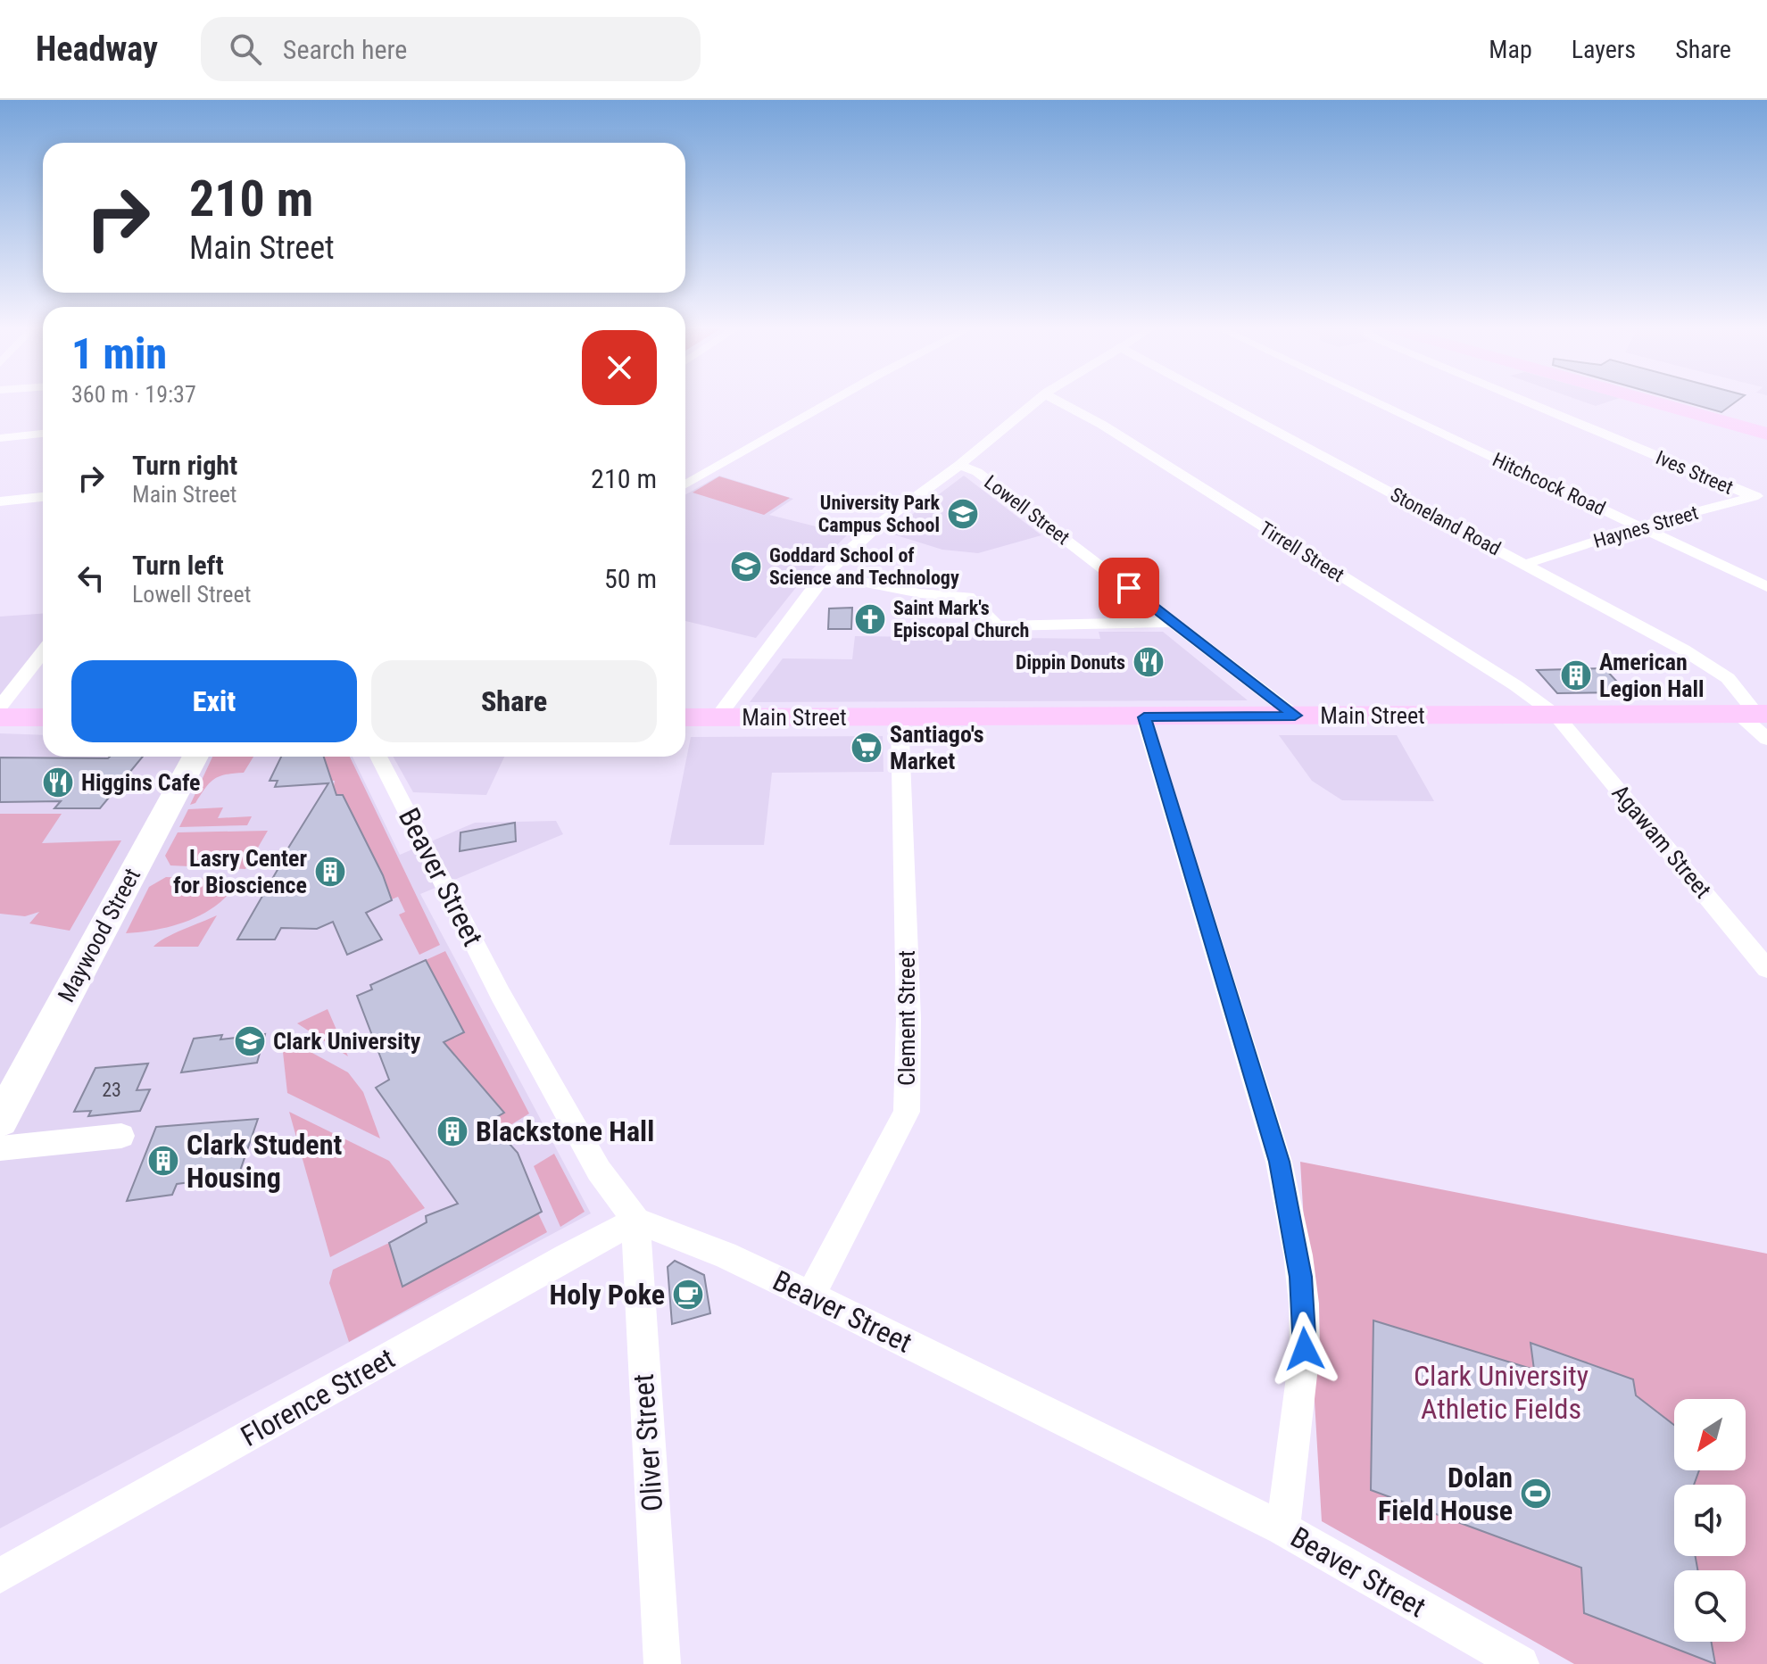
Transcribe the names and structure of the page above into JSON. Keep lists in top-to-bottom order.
{
  "streets": {
    "main road": ["Main Street"],
    "street": [
      "Ives Street",
      "Hitchcock Road",
      "Lowell Street",
      "Stoneland Road",
      "Haynes Street",
      "Tirrell Street",
      "Agawam Street",
      "Beaver Street",
      "Maywood Street",
      "Clement Street",
      "Florence Street",
      "Oliver Street"
    ]
  },
  "crossings": [
    ["Ives Street", "Haynes Street"],
    ["Hitchcock Road", "Haynes Street"],
    ["Lowell Street", "Main Street"],
    ["Stoneland Road", "Haynes Street"],
    ["Stoneland Road", "Main Street"],
    ["Tirrell Street", "Main Street"],
    ["Tirrell Street", "Agawam Street"],
    ["Main Street", "Agawam Street"],
    ["Main Street", "Clement Street"],
    ["Beaver Street", "Clement Street"],
    ["Beaver Street", "Florence Street"],
    ["Beaver Street", "Oliver Street"],
    ["Florence Street", "Oliver Street"]
  ],
  "parks": ["Clark University Athletic Fields"],
  "places": {
    "school or university": ["University Park Campus School", "Goddard School of Science and Technology", "Clark University"],
    "church": ["Saint Mark's Episcopal Church"],
    "restaurant": ["Dippin Donuts", "Higgins Cafe"],
    "building": [
      "American Legion Hall",
      "Lasry Center for Bioscience",
      "Blackstone Hall",
      "Clark Student Housing"
    ],
    "supermarket": ["Santiago's Market"],
    "cafe": ["Holy Poke"],
    "sports": ["Dolan Field House"]
  },
  "house_numbers": ["23"],
  "north": "bottom left",
  "page": {
    "header": "Headway",
    "search": "Search here",
    "nav": ["Map", "Layers", "Share"],
    "turn": ["210 m", "Main Street"],
    "heading": ["1 min", "360 m · 19:37"],
    "list": [
      {
        "name": "Turn right",
        "note": "Main Street",
        "value": "210 m"
      },
      {
        "name": "Turn left",
        "note": "Lowell Street",
        "value": "50 m"
      }
    ],
    "buttons": ["Exit", "Share"]
  }
}
